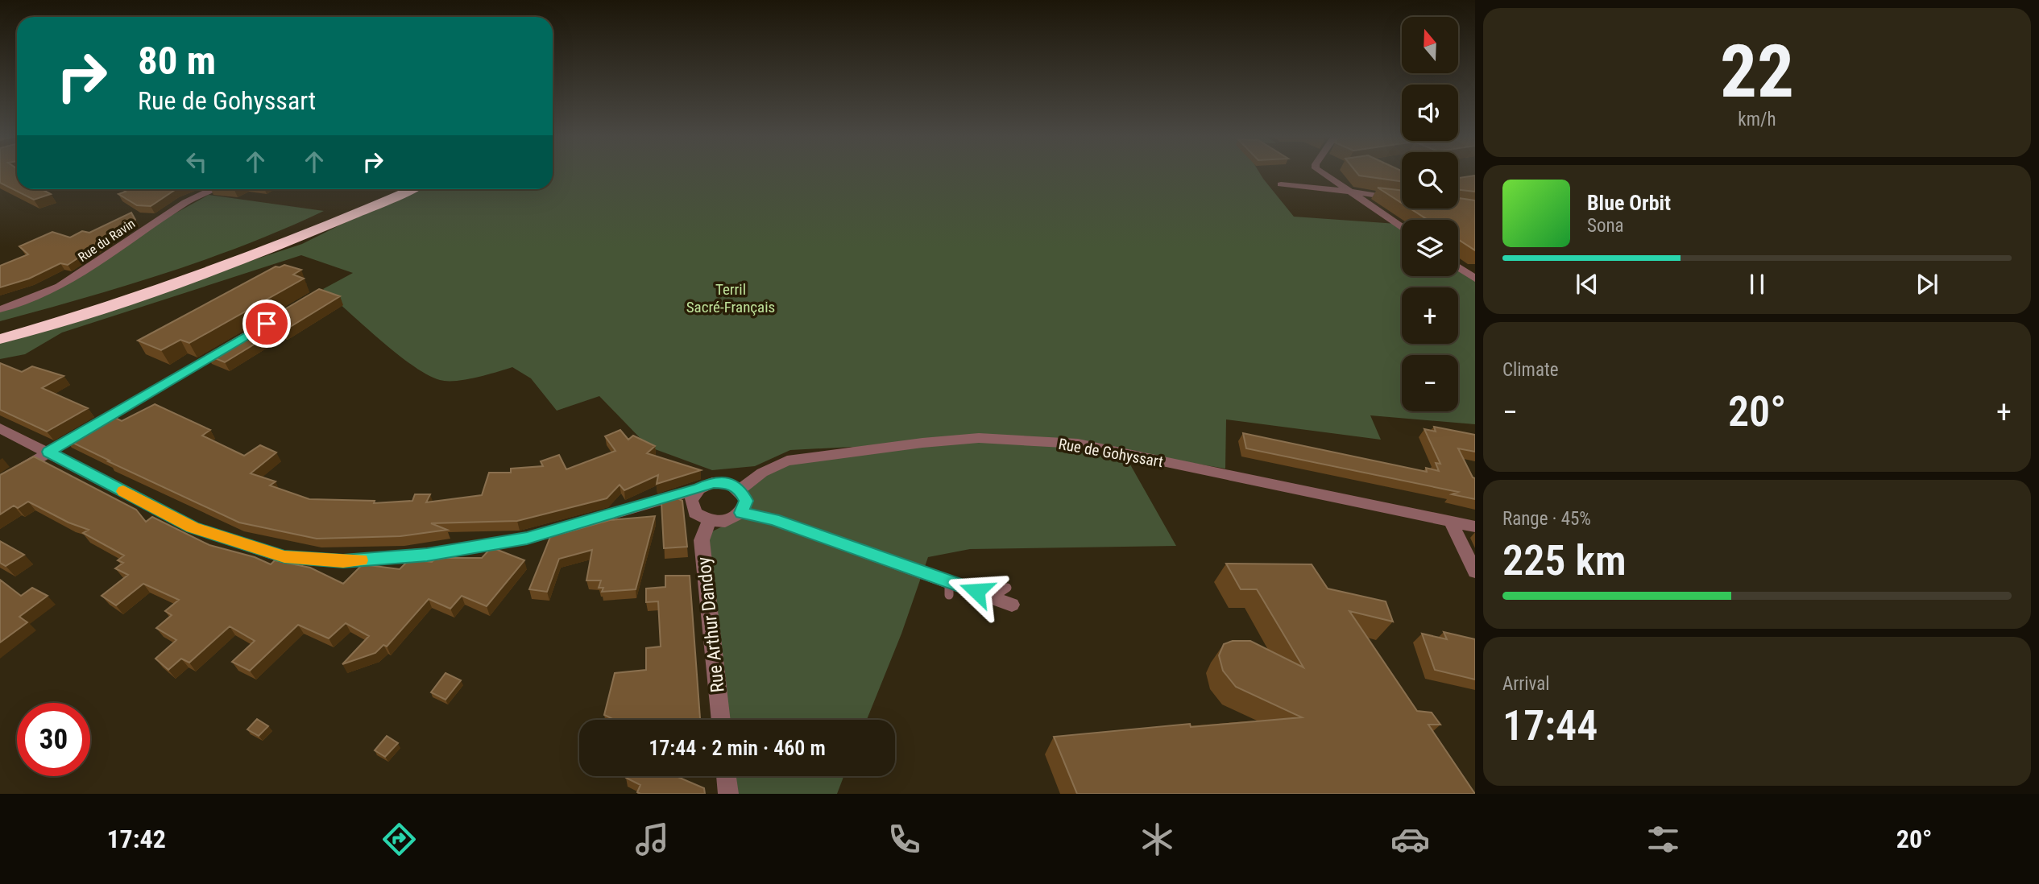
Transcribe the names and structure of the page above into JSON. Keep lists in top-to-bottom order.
{
  "streets": {
    "street": ["Rue du Ravin", "Rue de Gohyssart", "Rue Arthur Dandoy"]
  },
  "crossings": [
    ["Rue de Gohyssart", "Rue Arthur Dandoy"]
  ],
  "parks": ["Terril Sacré-Français"],
  "north": "top",
  "page": {
    "tile": [
      ["22", "km/h"],
      "Climate",
      ["Range · 45%", "225 km"],
      ["Arrival", "17:44"]
    ],
    "map_buttons": ["+", "−"],
    "turn": ["80 m", "Rue de Gohyssart"],
    "song": ["Blue Orbit", "Sona"],
    "heat": ["−", "20°", "+"],
    "limit": "30",
    "trip": "17:44 · 2 min · 460 m",
    "tabs": ["17:42", "20°"]
  }
}
